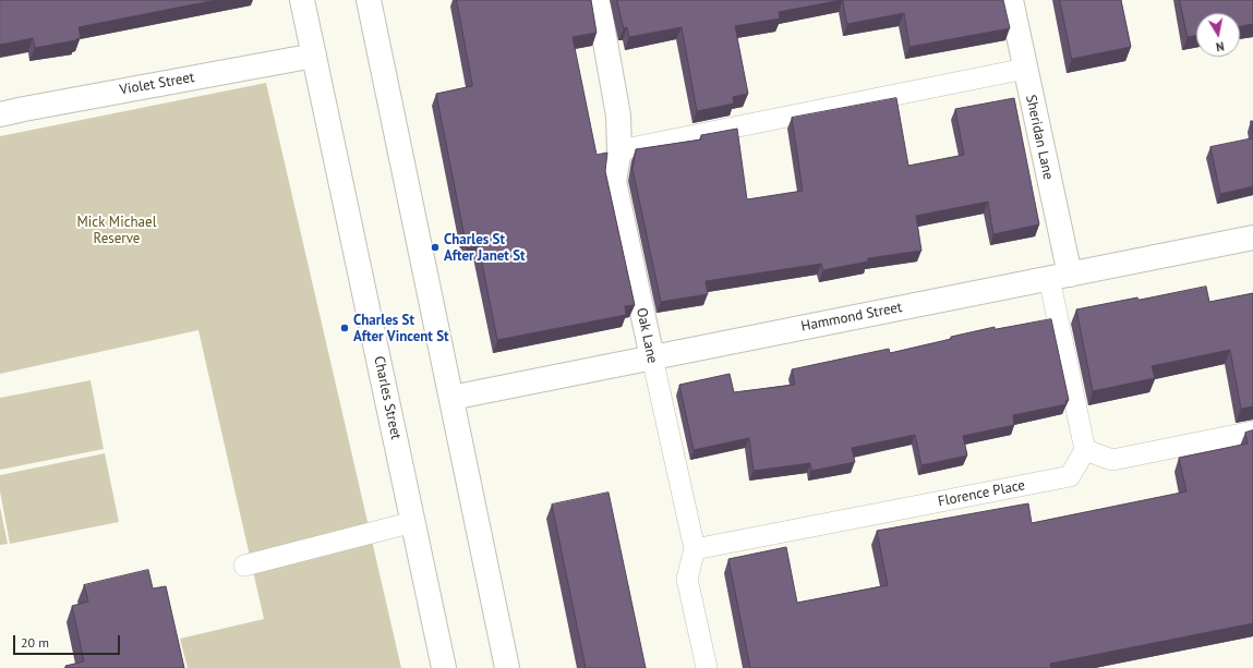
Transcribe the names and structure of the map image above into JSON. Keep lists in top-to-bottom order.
{
  "streets": {
    "main road": [
      "Violet Street",
      "Sheridan Lane",
      "Hammond Street",
      "Oak Lane",
      "Charles Street"
    ],
    "lane": ["Florence Place"]
  },
  "crossings": [
    ["Violet Street", "Charles Street"],
    ["Sheridan Lane", "Hammond Street"],
    ["Hammond Street", "Oak Lane"],
    ["Oak Lane", "Florence Place"]
  ],
  "parks": ["Mick Michael Reserve"],
  "places": ["Charles St After Janet St", "Charles St After Vincent St"],
  "scale_bar": "20 m",
  "north": "bottom"
}
